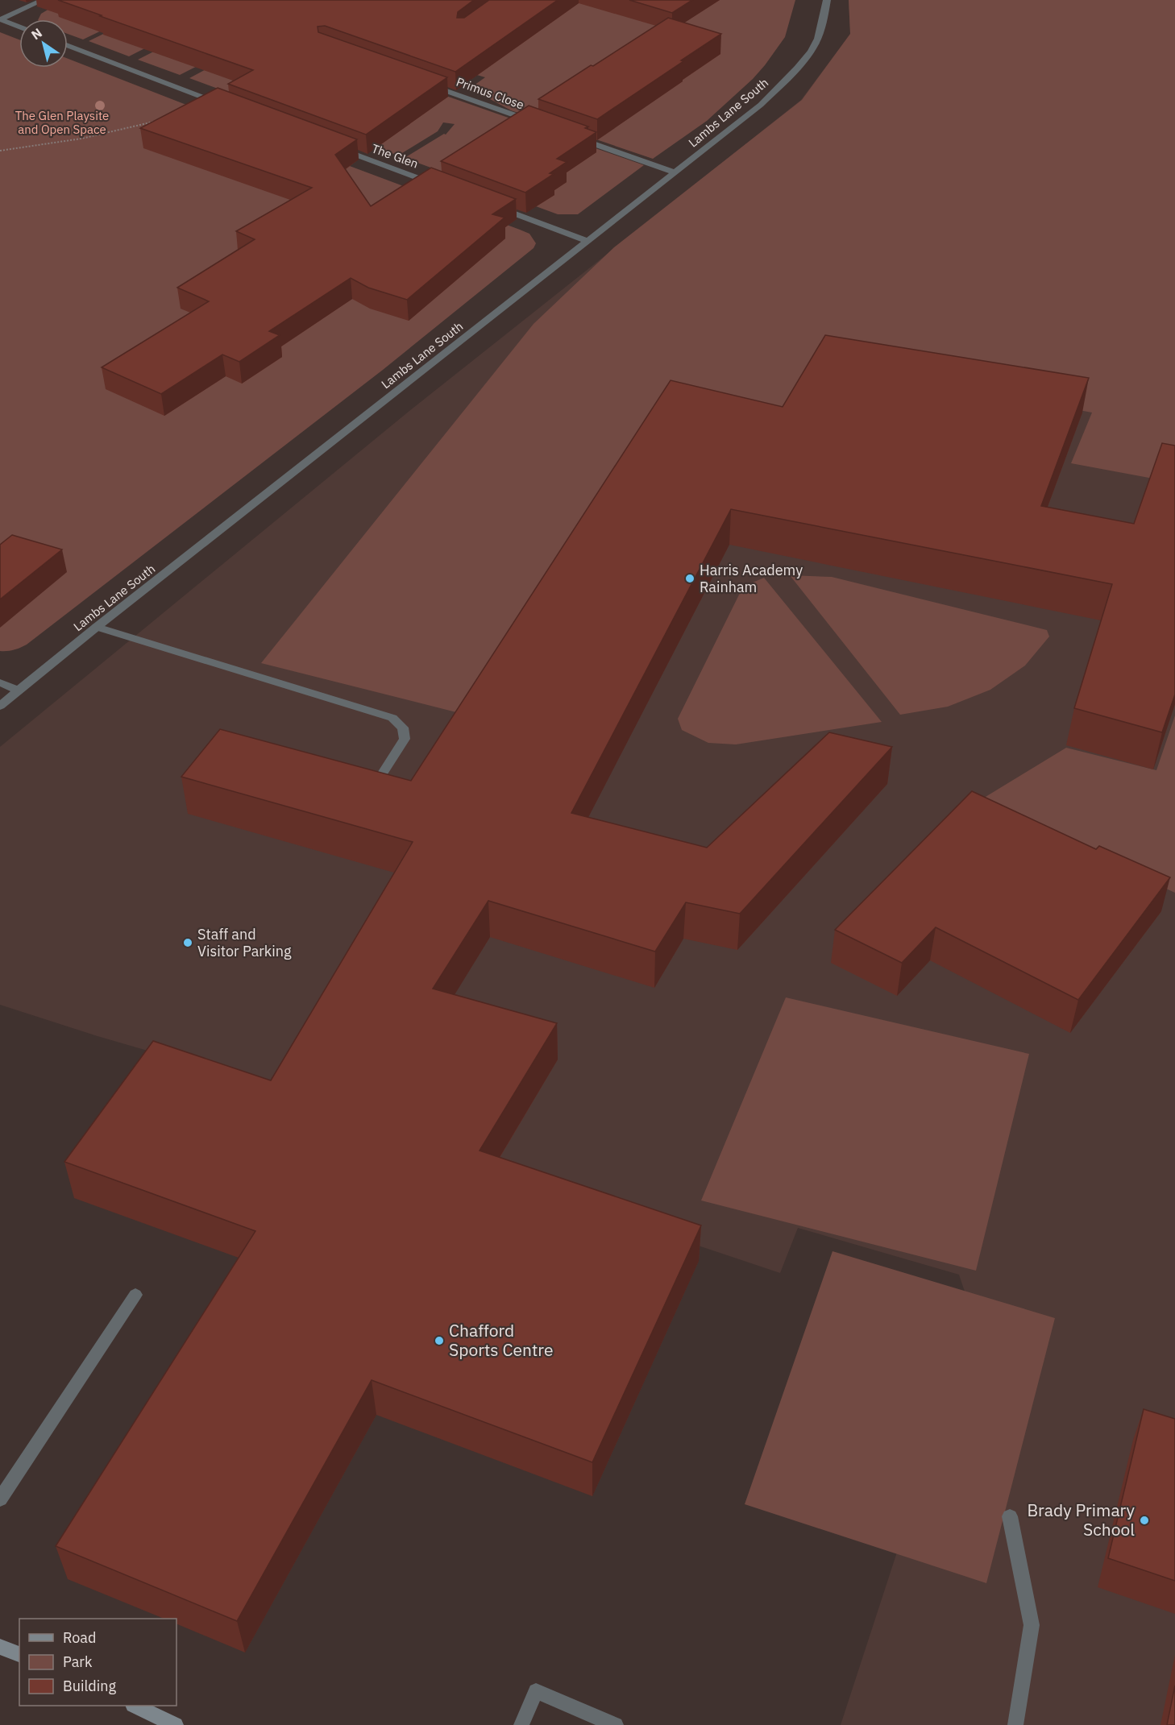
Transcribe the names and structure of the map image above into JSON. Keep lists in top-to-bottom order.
{
  "streets": {
    "street": ["Primus Close", "Lambs Lane South", "The Glen"]
  },
  "parks": ["The Glen Playsite and Open Space"],
  "places": [
    "Harris Academy Rainham",
    "Staff and Visitor Parking",
    "Chafford Sports Centre",
    "Brady Primary School"
  ],
  "legend": ["Road", "Park", "Building"],
  "north": "top left"
}
